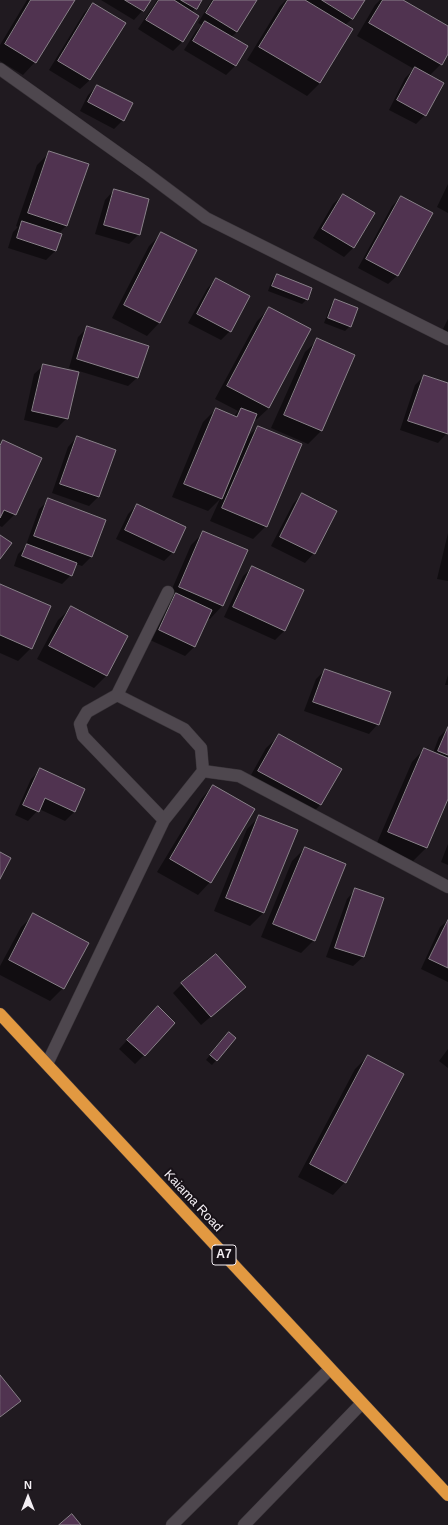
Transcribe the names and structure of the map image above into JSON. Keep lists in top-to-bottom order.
{
  "streets": {
    "highway": ["Kaiama Road", "A7"]
  },
  "north": "top"
}
